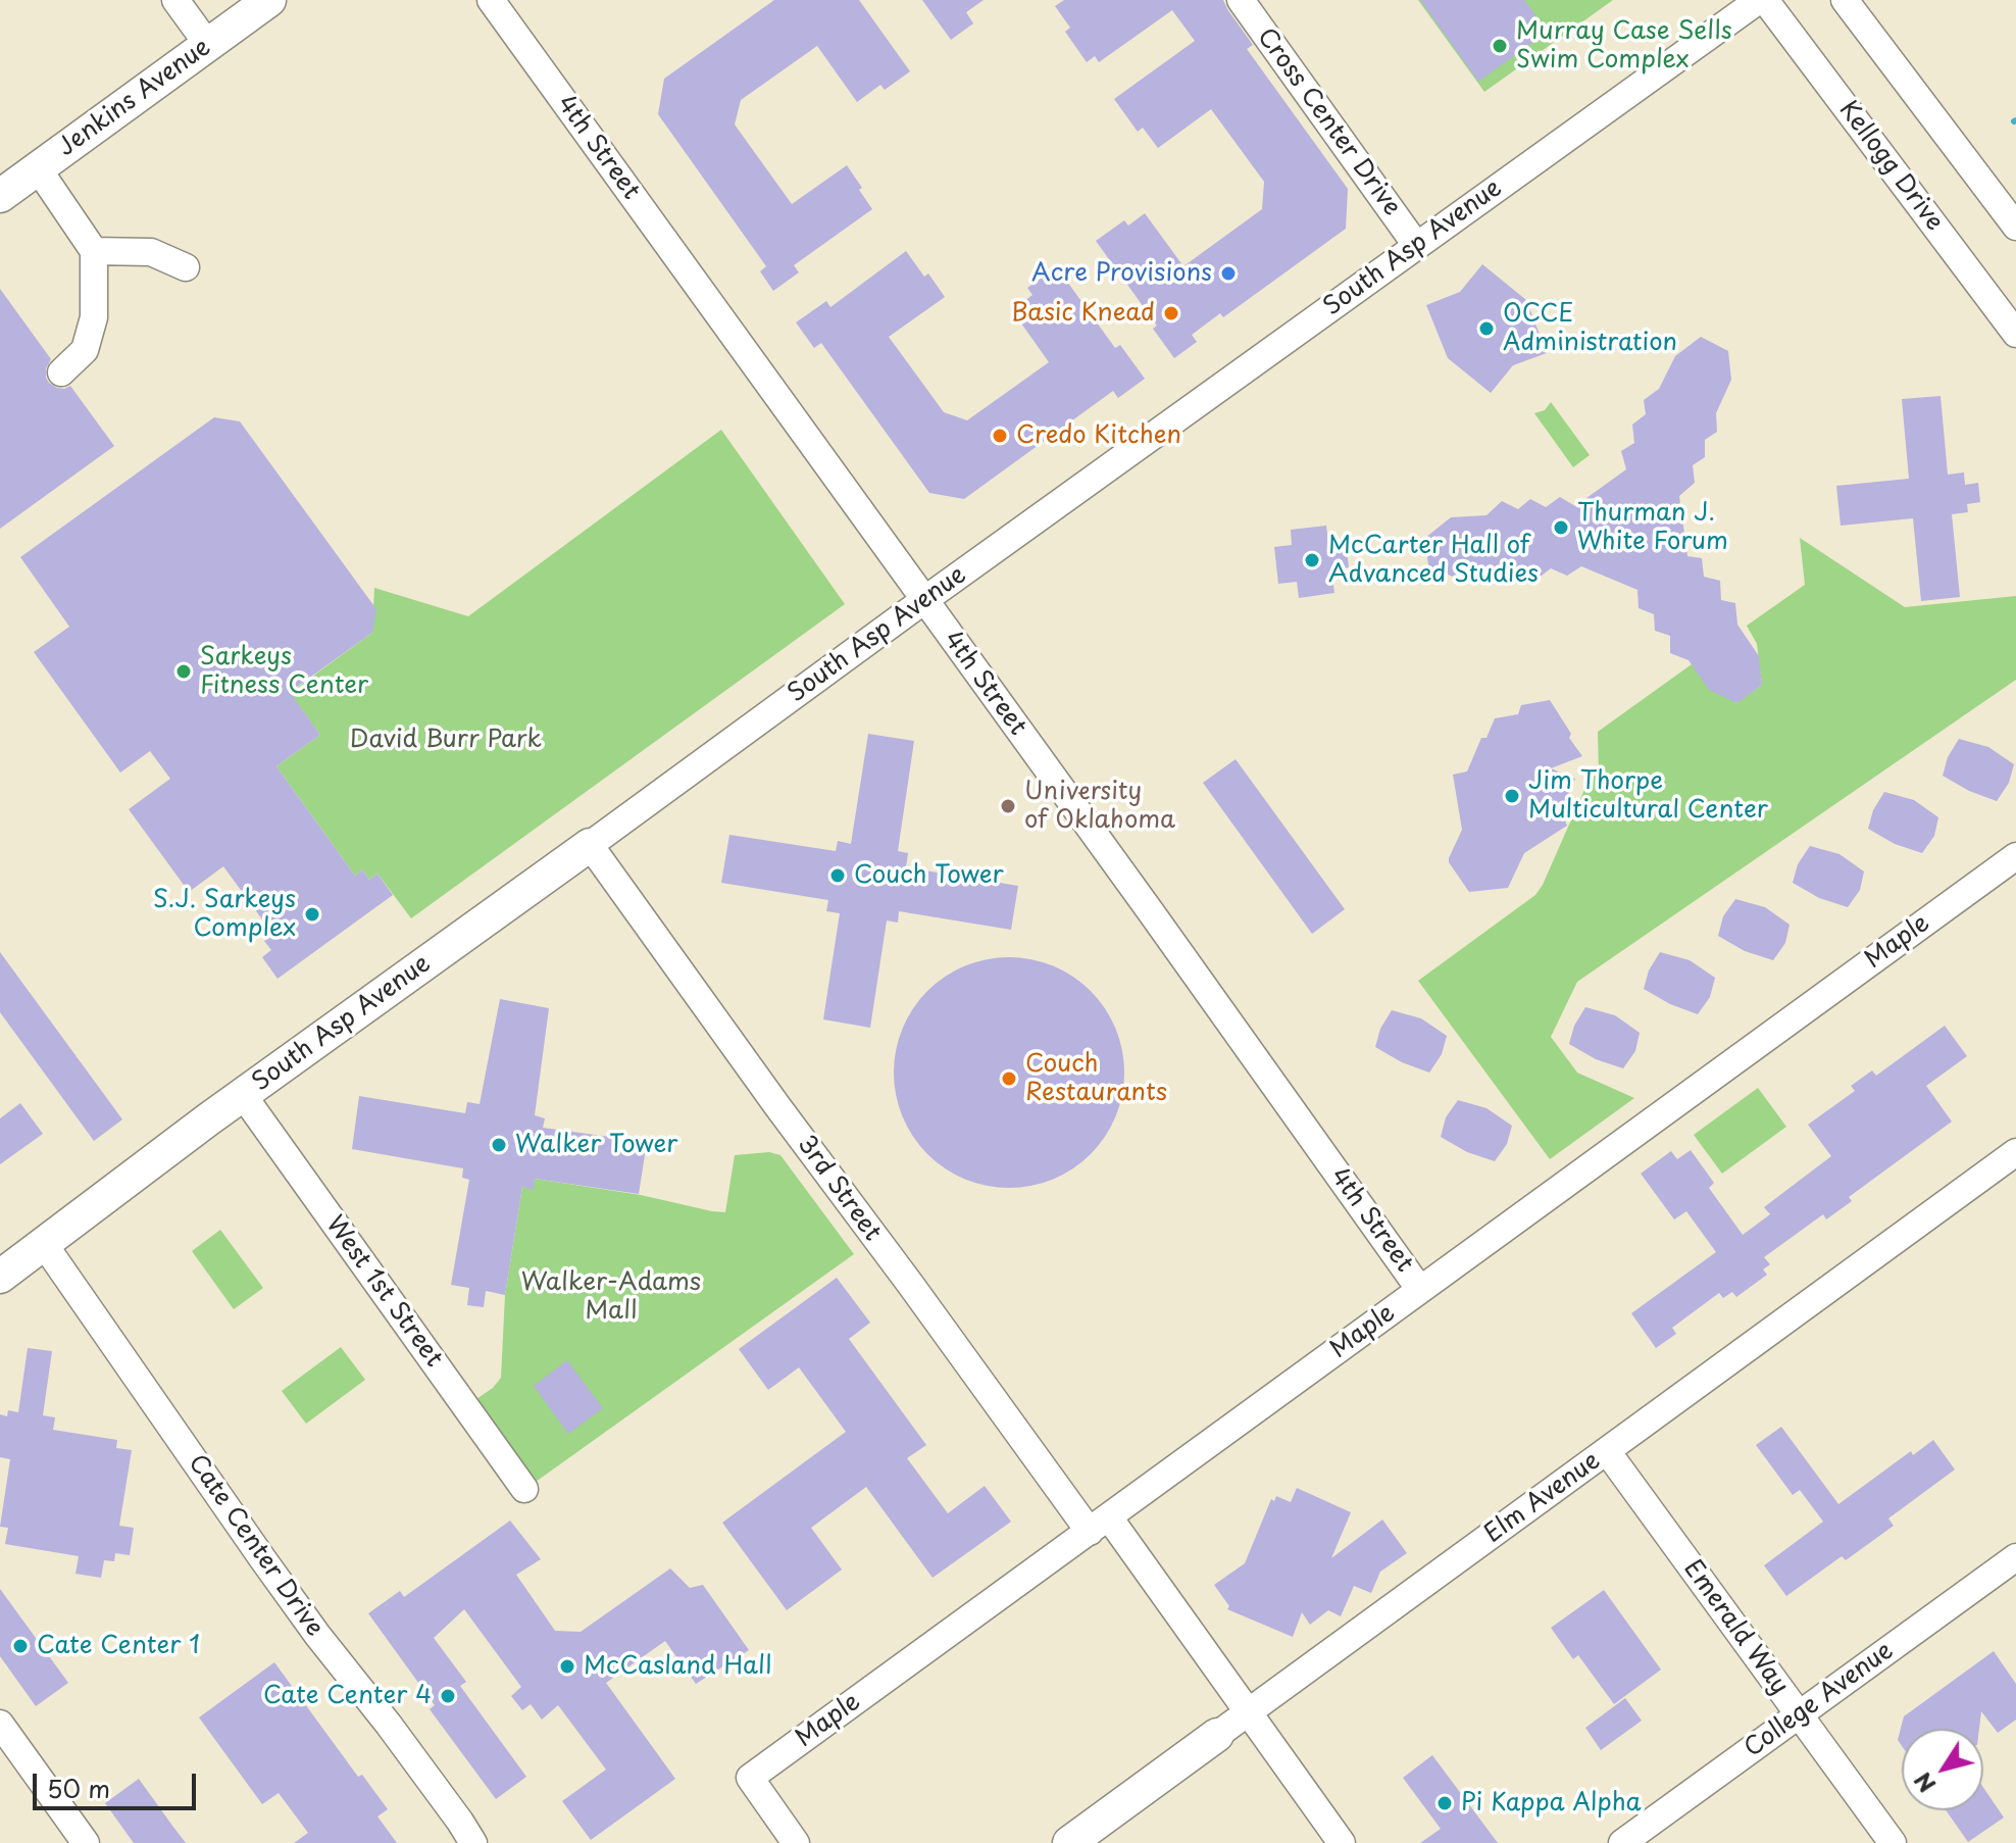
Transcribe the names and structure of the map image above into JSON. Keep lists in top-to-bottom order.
{
  "streets": {
    "street": [
      "Jenkins Avenue",
      "Cross Center Drive",
      "4th Street",
      "Kellogg Drive",
      "South Asp Avenue",
      "Maple",
      "3rd Street",
      "West 1st Street",
      "Elm Avenue",
      "Cate Center Drive",
      "Emerald Way",
      "College Avenue"
    ]
  },
  "crossings": [
    ["Cross Center Drive", "South Asp Avenue"],
    ["4th Street", "South Asp Avenue"],
    ["4th Street", "Maple"],
    ["South Asp Avenue", "3rd Street"],
    ["South Asp Avenue", "West 1st Street"],
    ["South Asp Avenue", "Cate Center Drive"],
    ["Maple", "3rd Street"],
    ["3rd Street", "Elm Avenue"],
    ["Elm Avenue", "Emerald Way"],
    ["Emerald Way", "College Avenue"]
  ],
  "parks": ["David Burr Park", "Walker-Adams Mall"],
  "places": [
    "Murray Case Sells Swim Complex",
    "Acre Provisions",
    "Basic Knead",
    "OCCE Administration",
    "Credo Kitchen",
    "Thurman J. White Forum",
    "McCarter Hall of Advanced Studies",
    "Sarkeys Fitness Center",
    "Jim Thorpe Multicultural Center",
    "University of Oklahoma",
    "Couch Tower",
    "S.J. Sarkeys Complex",
    "Couch Restaurants",
    "Walker Tower",
    "Cate Center 1",
    "McCasland Hall",
    "Cate Center 4",
    "Pi Kappa Alpha"
  ],
  "scale_bar": "50 m",
  "north": "bottom left"
}
